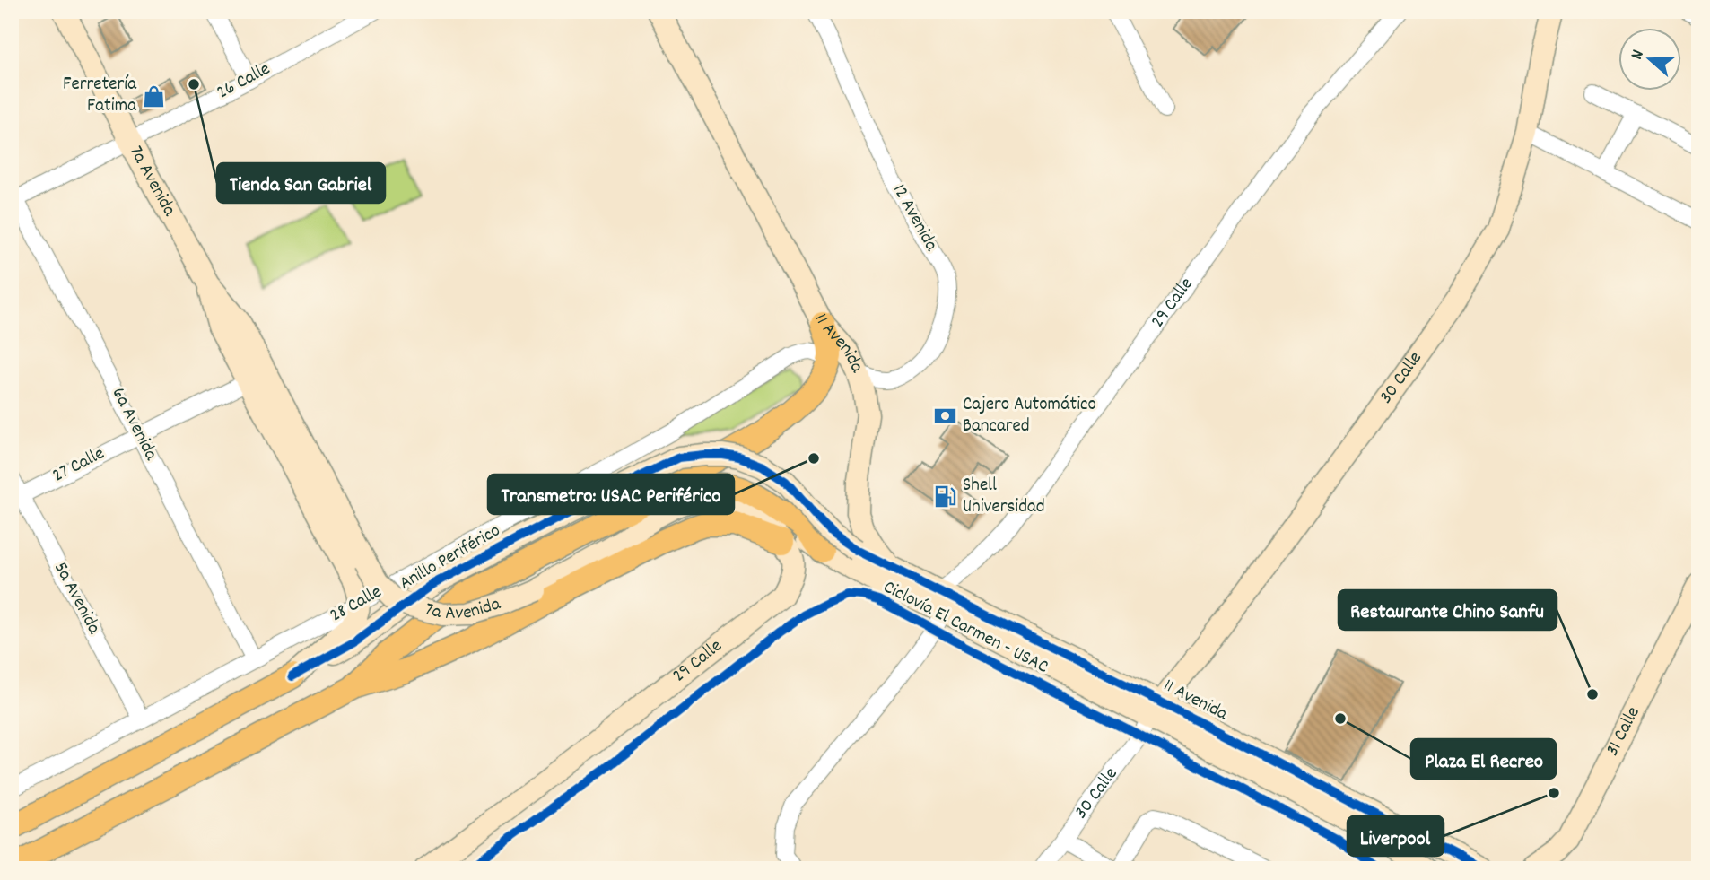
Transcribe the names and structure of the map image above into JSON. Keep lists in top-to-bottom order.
{
  "streets": {
    "main road": ["Anillo Periférico"],
    "street": [
      "26 Calle",
      "7a Avenida",
      "12 Avenida",
      "29 Calle",
      "11 Avenida",
      "30 Calle",
      "6a Avenida",
      "27 Calle",
      "5a Avenida",
      "28 Calle",
      "31 Calle"
    ],
    "cycle path": ["Ciclovía El Carmen - USAC"]
  },
  "crossings": [
    ["26 Calle", "7a Avenida"],
    ["26 Calle", "6a Avenida"],
    ["7a Avenida", "29 Calle"],
    ["7a Avenida", "11 Avenida"],
    ["7a Avenida", "27 Calle"],
    ["7a Avenida", "28 Calle"],
    ["12 Avenida", "11 Avenida"],
    ["29 Calle", "11 Avenida"],
    ["11 Avenida", "30 Calle"],
    ["11 Avenida", "Anillo Periférico"],
    ["6a Avenida", "27 Calle"],
    ["6a Avenida", "28 Calle"],
    ["27 Calle", "5a Avenida"],
    ["Anillo Periférico", "28 Calle"],
    ["5a Avenida", "28 Calle"]
  ],
  "places": {
    "other": [
      "Tienda San Gabriel",
      "Transmetro: USAC Periférico",
      "Restaurante Chino Sanfu",
      "Plaza El Recreo",
      "Liverpool"
    ],
    "shop": ["Ferretería Fatima"],
    "bank": ["Cajero Automático Bancared"],
    "fuel station": ["Shell Universidad"]
  },
  "north": "left"
}
